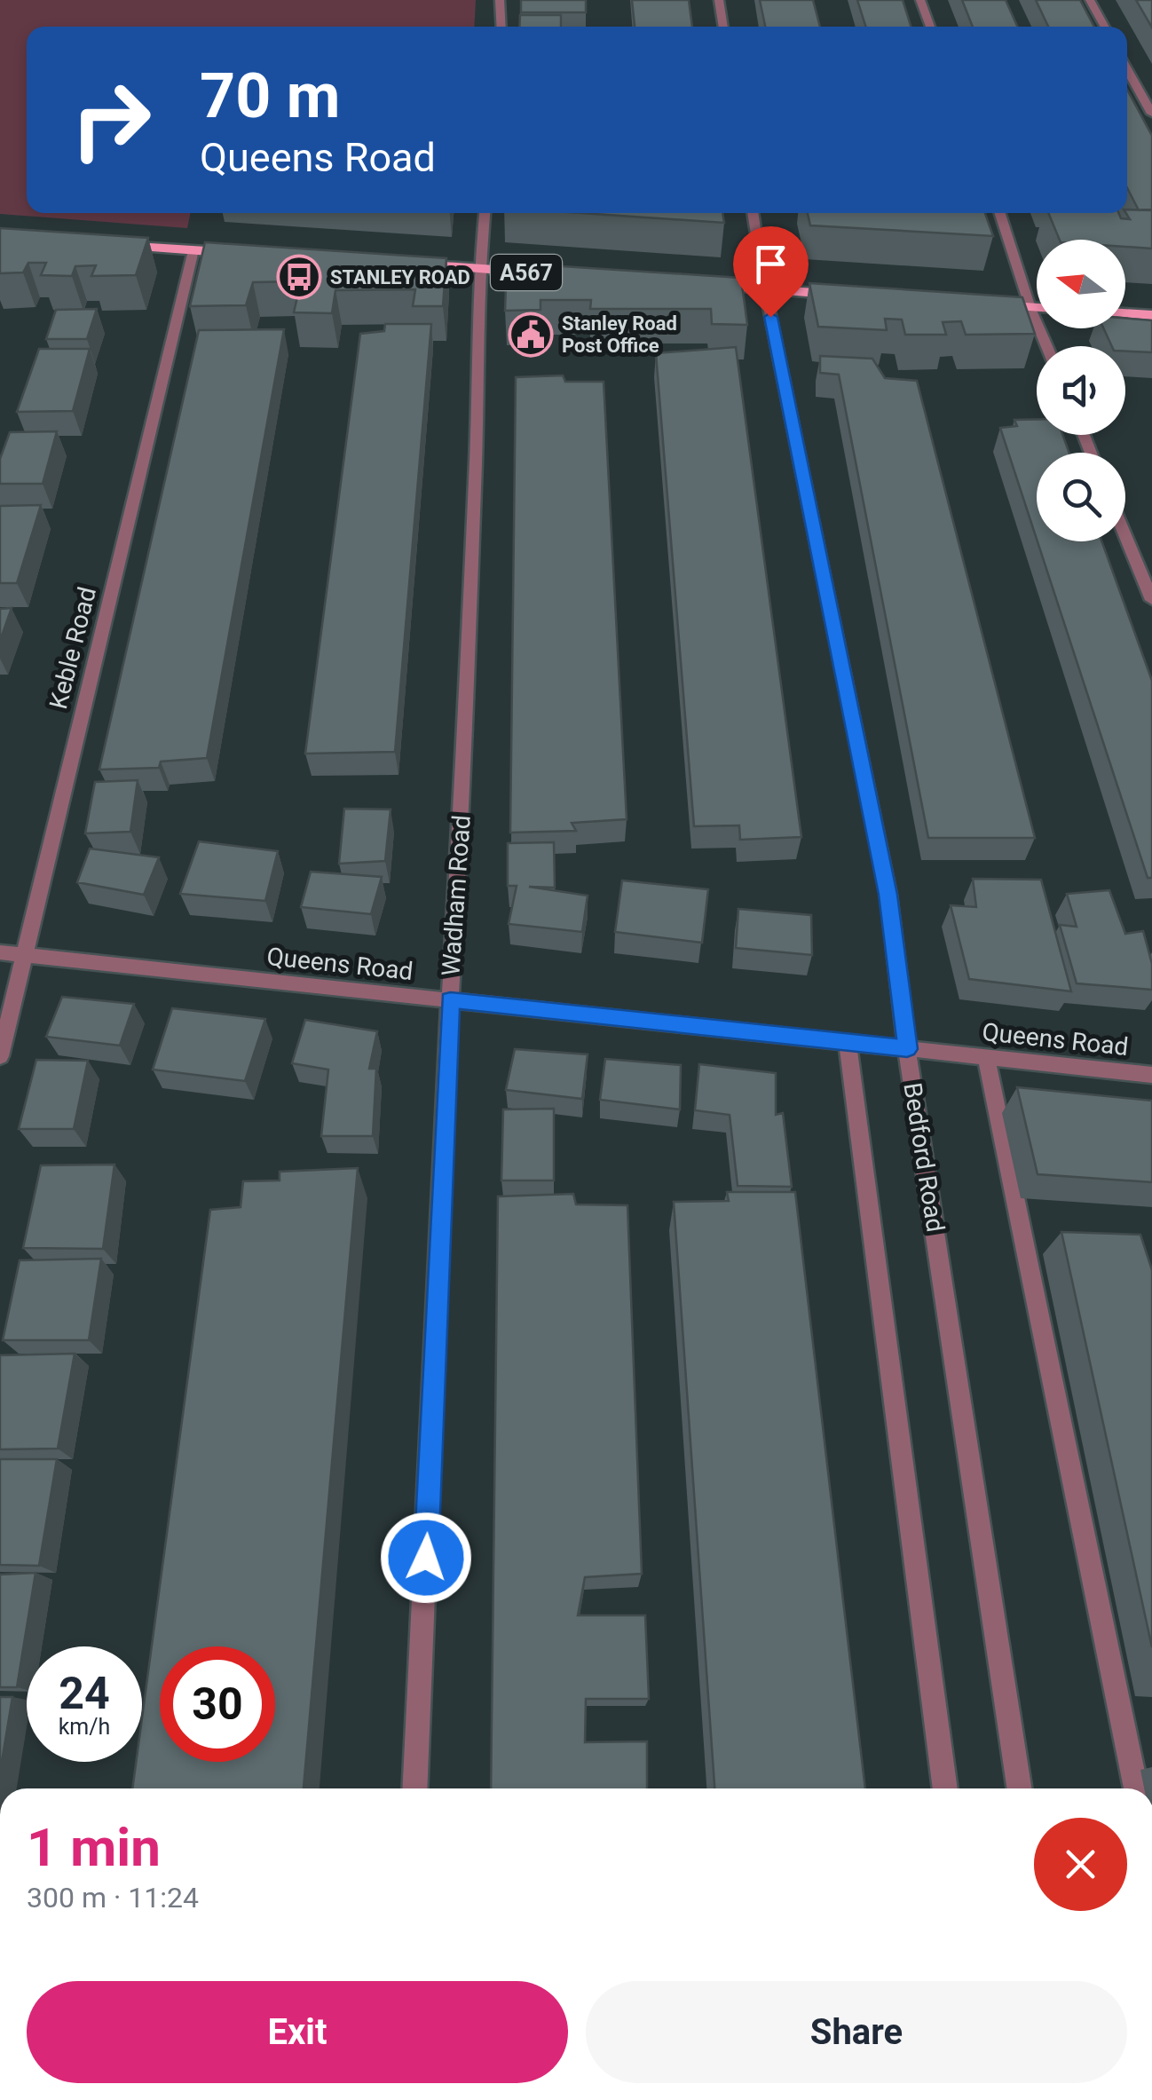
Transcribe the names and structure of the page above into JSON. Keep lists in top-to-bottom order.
{
  "streets": {
    "main road": ["A567"],
    "street": [
      "Keble Road",
      "Wadham Road",
      "Queens Road",
      "Bedford Road"
    ]
  },
  "crossings": [
    ["A567", "Wadham Road"],
    ["Keble Road", "Queens Road"],
    ["Wadham Road", "Queens Road"],
    ["Queens Road", "Bedford Road"]
  ],
  "places": {
    "bus stop": ["STANLEY ROAD"],
    "public building": ["Stanley Road Post Office"]
  },
  "north": "left",
  "page": {
    "turn": ["70 m", "Queens Road"],
    "speed": "24 km/h",
    "limit": "30",
    "heading": ["1 min", "300 m · 11:24"],
    "buttons": ["Exit", "Share"]
  }
}
